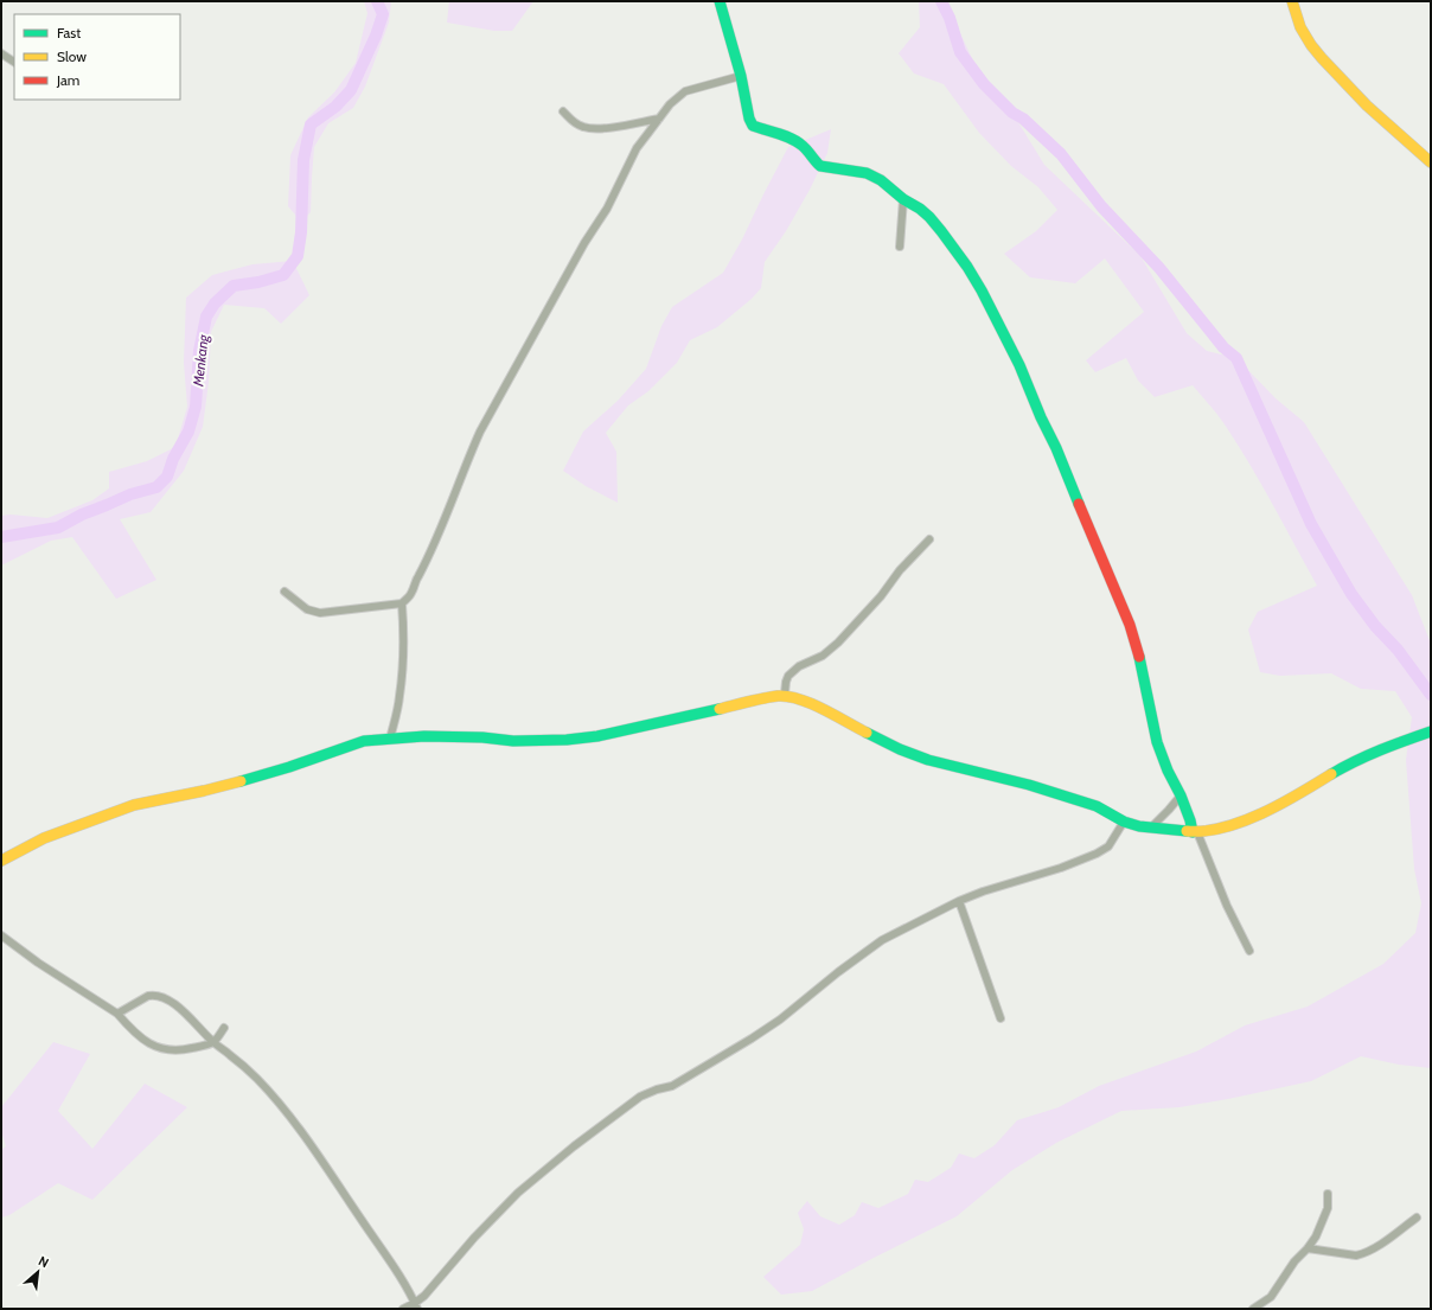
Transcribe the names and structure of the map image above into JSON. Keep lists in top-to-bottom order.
{
  "water": ["Menkang"],
  "legend": ["Fast", "Slow", "Jam"],
  "north": "top right"
}
